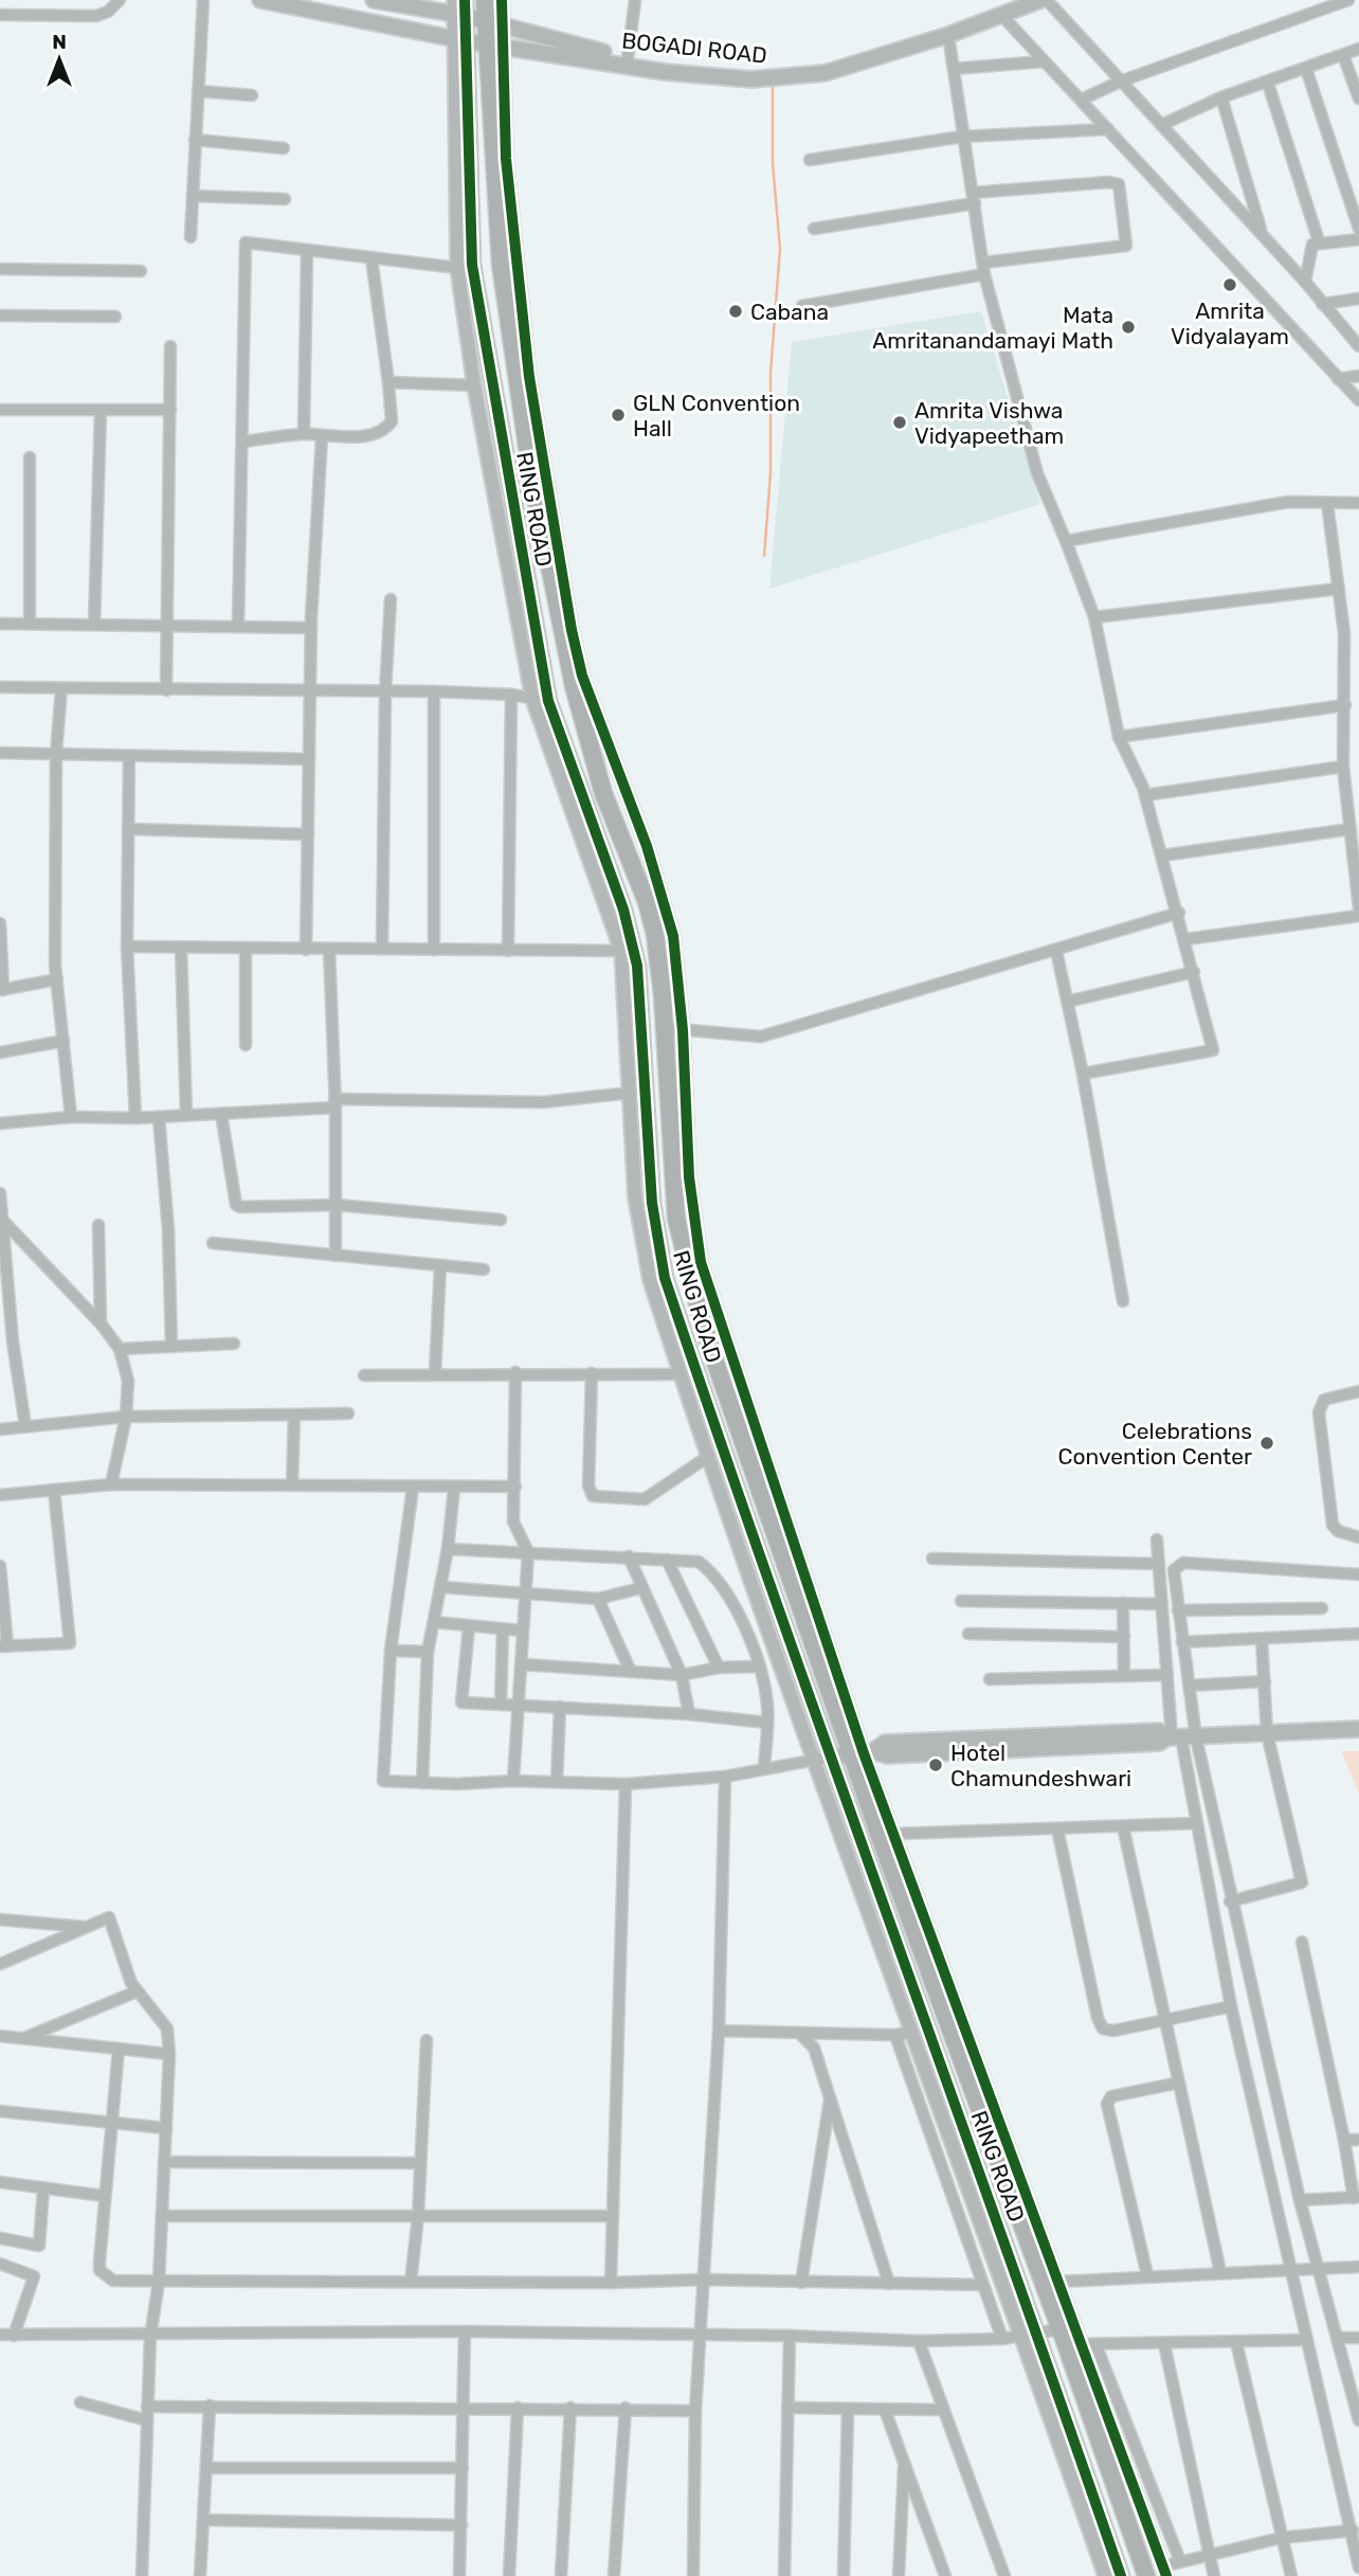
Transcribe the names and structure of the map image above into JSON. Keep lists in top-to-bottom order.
{
  "streets": {
    "highway": ["RING ROAD"],
    "main road": ["BOGADI ROAD"]
  },
  "crossings": [
    ["BOGADI ROAD", "RING ROAD"]
  ],
  "places": [
    "Amrita Vidyalayam",
    "Cabana",
    "Mata Amritanandamayi Math",
    "GLN Convention Hall",
    "Amrita Vishwa Vidyapeetham",
    "Celebrations Convention Center",
    "Hotel Chamundeshwari"
  ],
  "north": "top"
}
